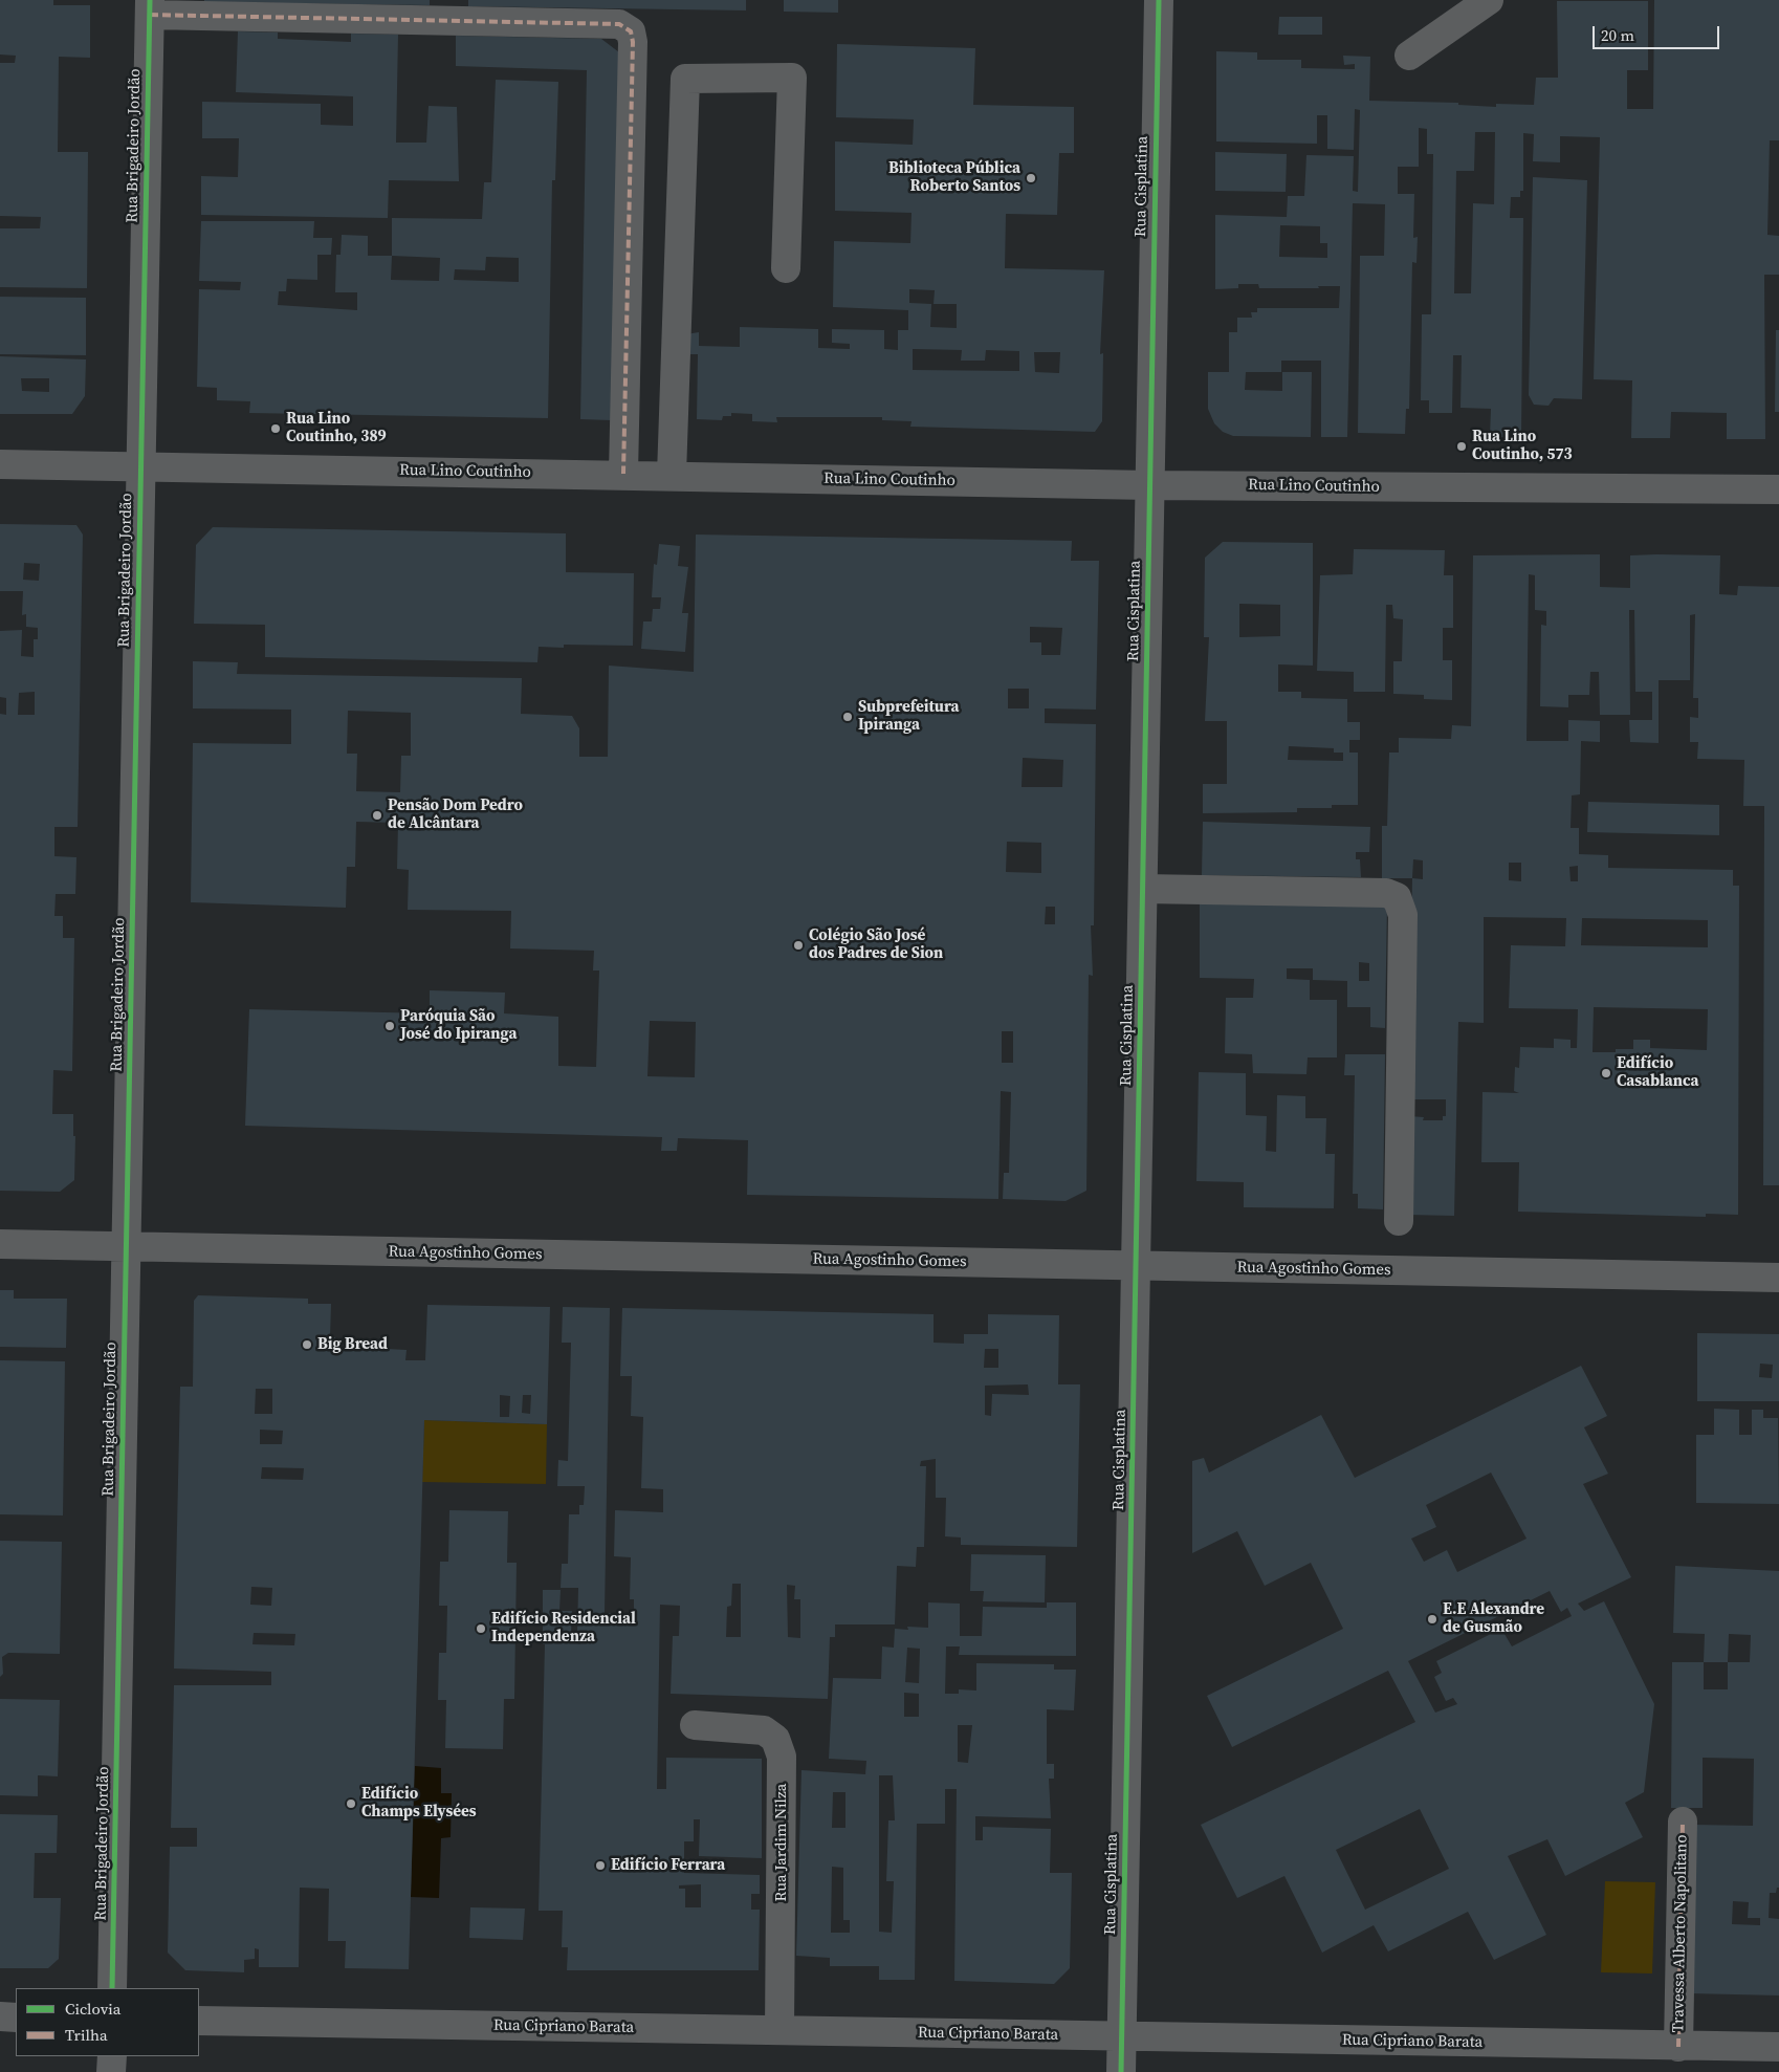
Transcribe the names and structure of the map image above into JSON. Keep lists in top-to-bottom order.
{
  "streets": {
    "street": [
      "Rua Brigadeiro Jordão",
      "Rua Cisplatina",
      "Rua Lino Coutinho",
      "Rua Agostinho Gomes",
      "Rua Jardim Nilza",
      "Travessa Alberto Napolitano",
      "Rua Cipriano Barata"
    ]
  },
  "crossings": [
    ["Rua Brigadeiro Jordão", "Rua Lino Coutinho"],
    ["Rua Brigadeiro Jordão", "Rua Agostinho Gomes"],
    ["Rua Cisplatina", "Rua Lino Coutinho"],
    ["Rua Cisplatina", "Rua Agostinho Gomes"],
    ["Rua Cisplatina", "Rua Cipriano Barata"],
    ["Rua Jardim Nilza", "Rua Cipriano Barata"],
    ["Travessa Alberto Napolitano", "Rua Cipriano Barata"]
  ],
  "places": [
    "Biblioteca Pública Roberto Santos",
    "Rua Lino Coutinho, 389",
    "Rua Lino Coutinho, 573",
    "Subprefeitura Ipiranga",
    "Pensão Dom Pedro de Alcântara",
    "Colégio São José dos Padres de Sion",
    "Paróquia São José do Ipiranga",
    "Edifício Casablanca",
    "Big Bread",
    "E.E Alexandre de Gusmão",
    "Edifício Residencial Independenza",
    "Edifício Champs Elysées",
    "Edifício Ferrara"
  ],
  "legend": ["Ciclovia", "Trilha"],
  "scale_bar": "20 m"
}
